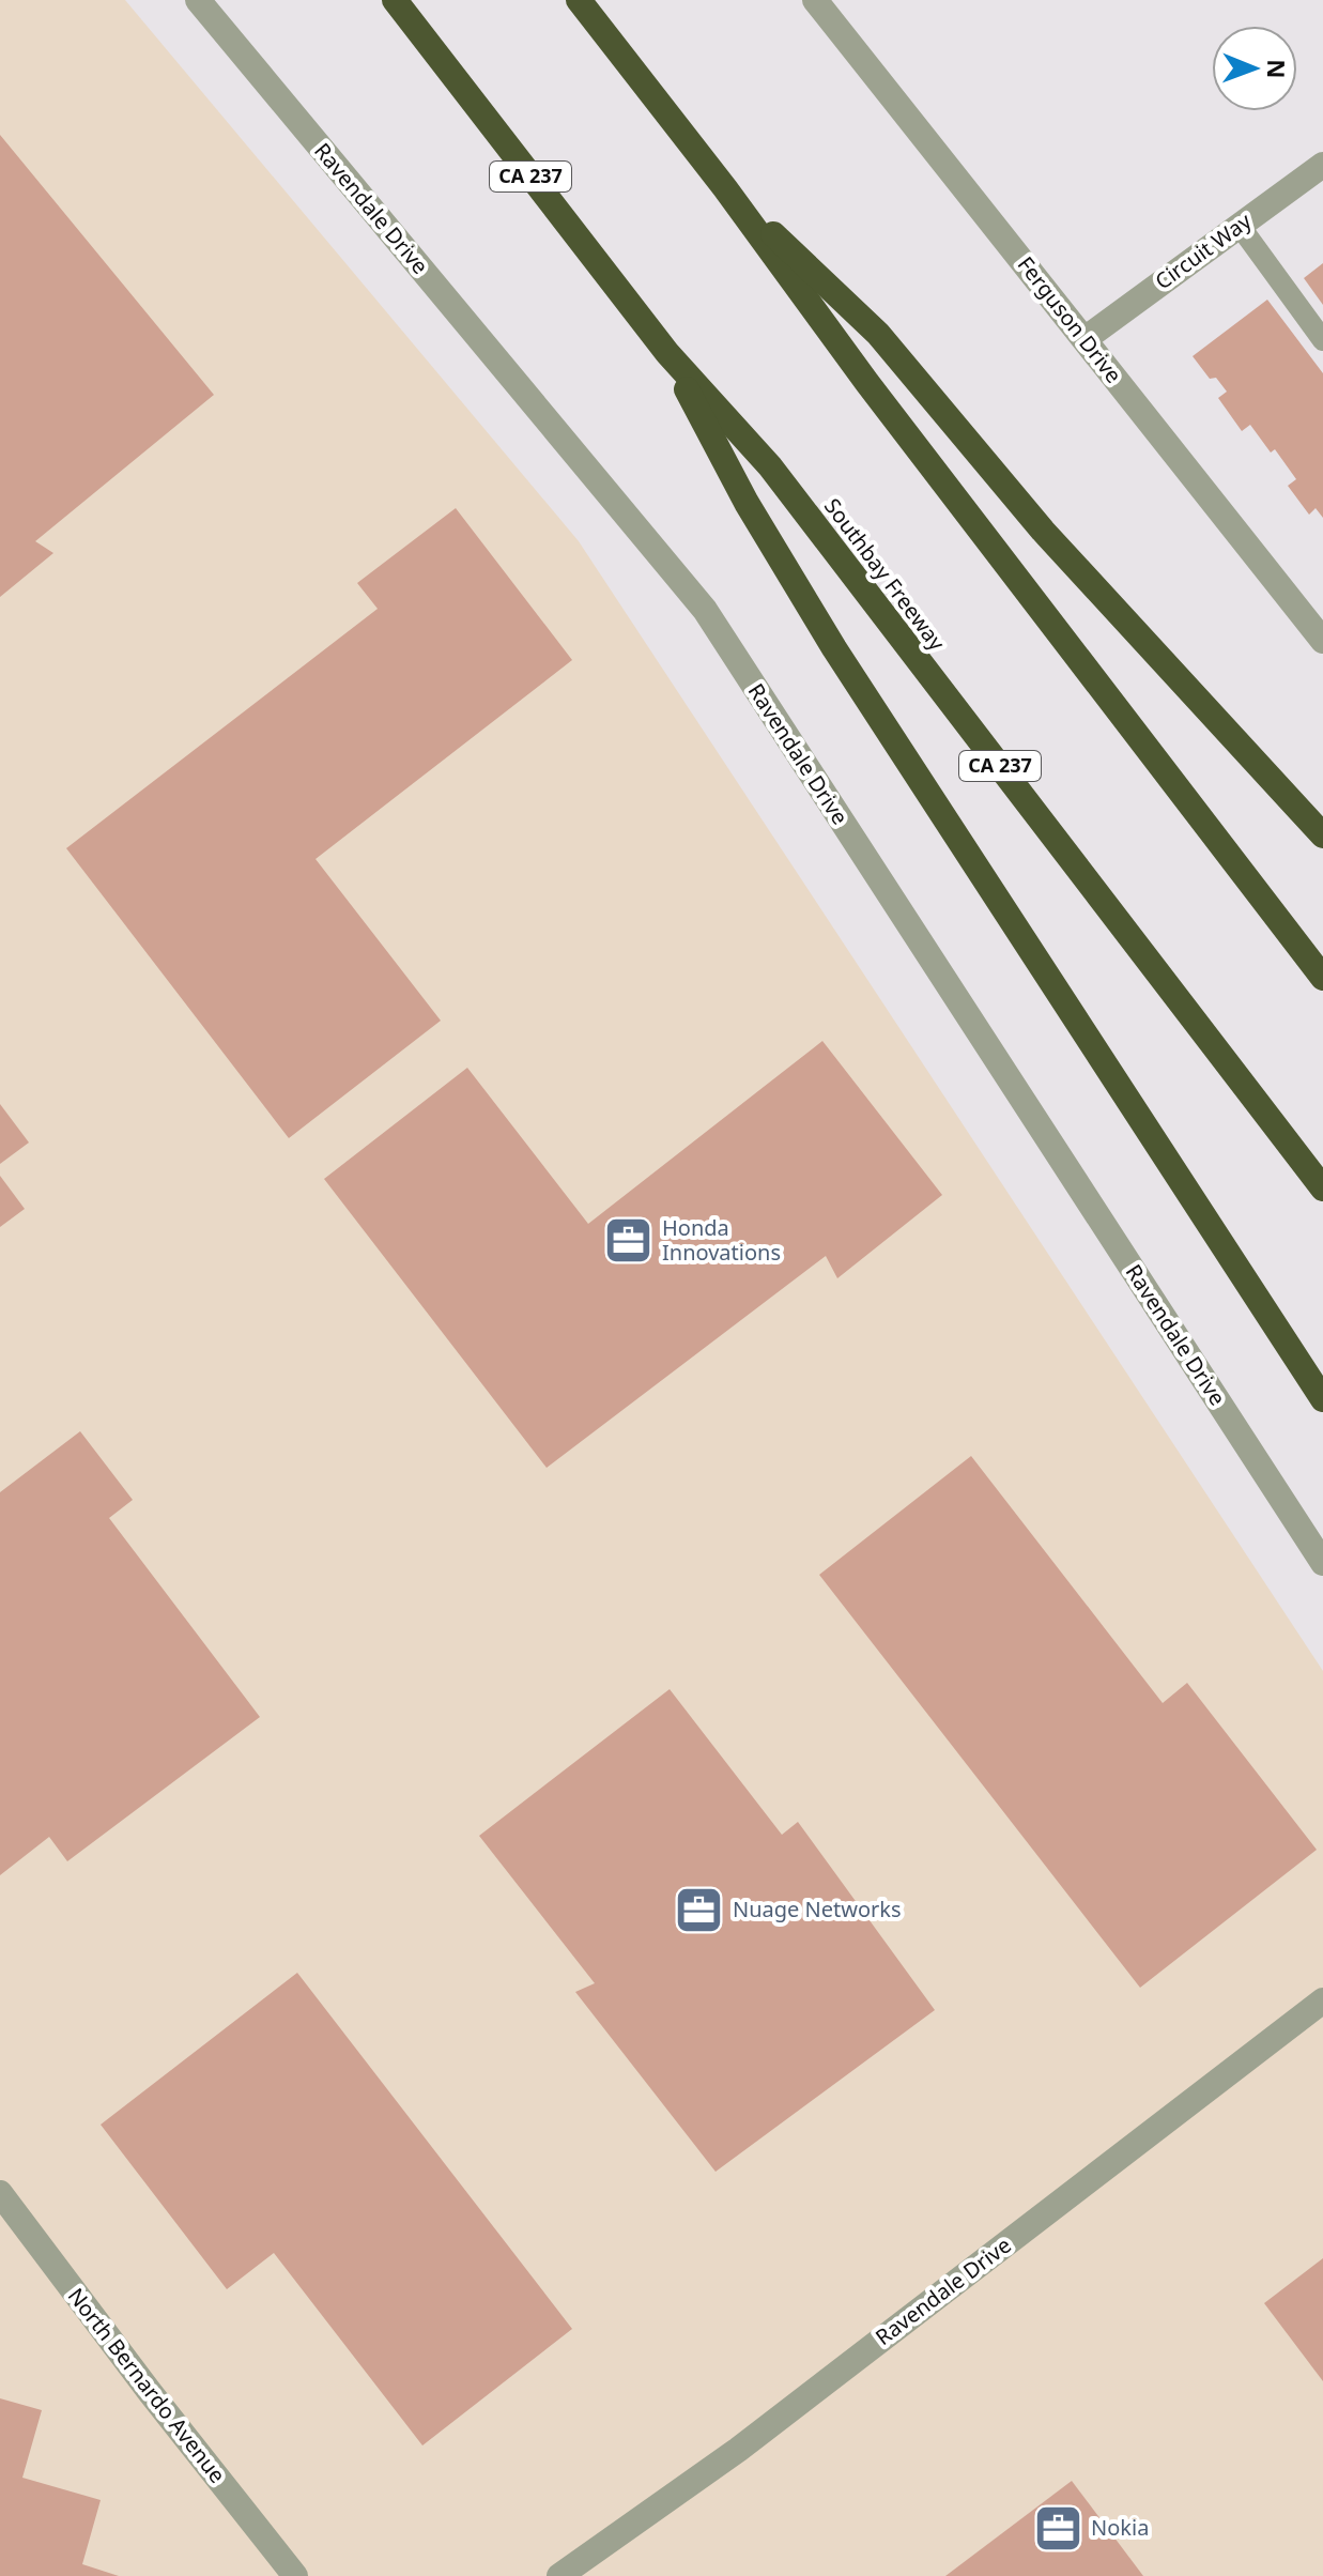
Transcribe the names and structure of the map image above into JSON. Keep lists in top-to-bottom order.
{
  "streets": {
    "highway": ["CA 237", "Southbay Freeway"],
    "street": [
      "Ravendale Drive",
      "Circuit Way",
      "Ferguson Drive",
      "North Bernardo Avenue"
    ]
  },
  "crossings": [
    ["Circuit Way", "Ferguson Drive"]
  ],
  "places": {
    "office": ["Honda Innovations", "Nuage Networks", "Nokia"]
  },
  "north": "right"
}
